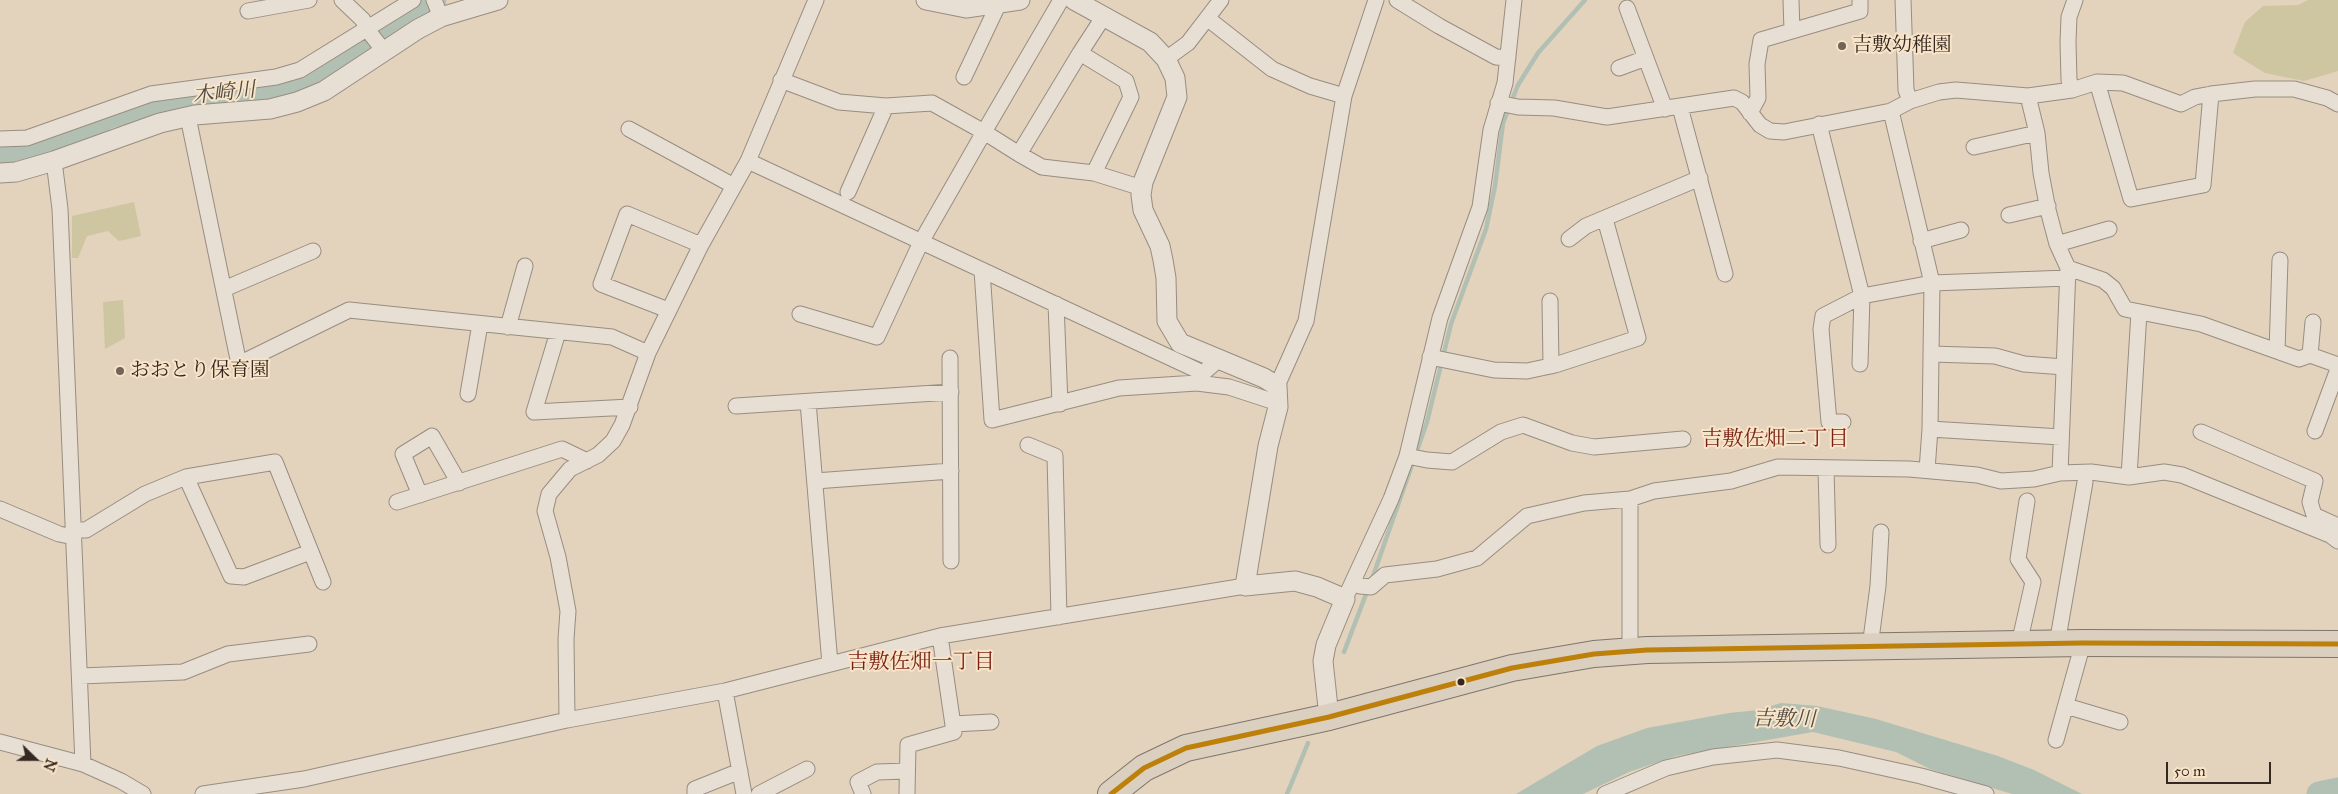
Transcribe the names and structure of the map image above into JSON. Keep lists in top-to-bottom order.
{
  "districts": ["吉敷佐畑二丁目", "吉敷佐畑一丁目"],
  "water": ["木崎川", "吉敷川"],
  "places": ["吉敷幼稚園", "おおとり保育園"],
  "scale_bar": "50 m",
  "north": "right"
}
